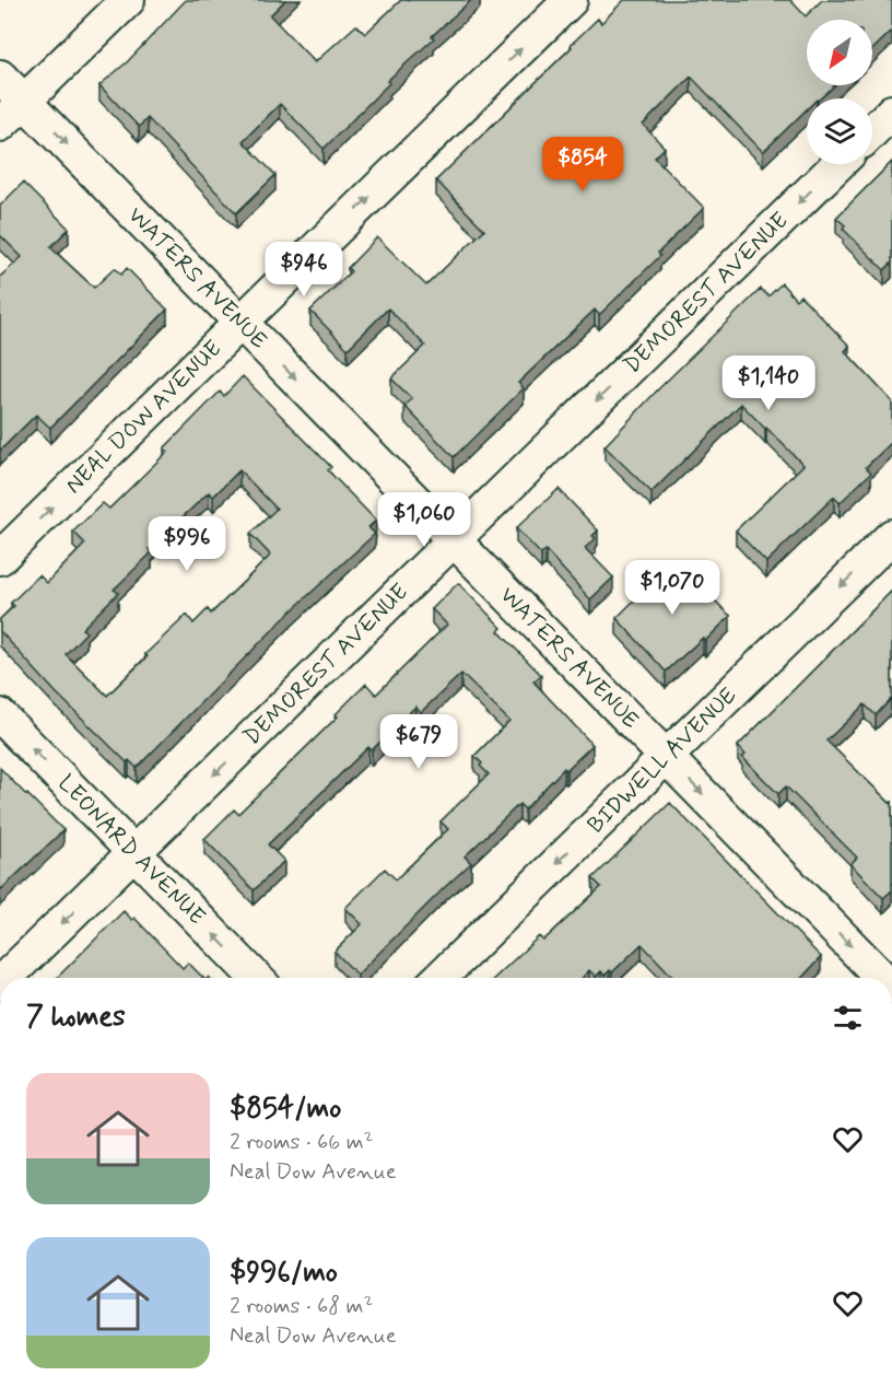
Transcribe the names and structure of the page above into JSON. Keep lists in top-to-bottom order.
{
  "streets": {
    "street": [
      "WATERS AVENUE",
      "DEMOREST AVENUE",
      "NEAL DOW AVENUE",
      "BIDWELL AVENUE",
      "LEONARD AVENUE"
    ]
  },
  "crossings": [
    ["WATERS AVENUE", "DEMOREST AVENUE"],
    ["WATERS AVENUE", "NEAL DOW AVENUE"],
    ["WATERS AVENUE", "BIDWELL AVENUE"],
    ["DEMOREST AVENUE", "LEONARD AVENUE"]
  ],
  "one_way": [
    "WATERS AVENUE",
    "DEMOREST AVENUE",
    "NEAL DOW AVENUE",
    "BIDWELL AVENUE",
    "LEONARD AVENUE"
  ],
  "north": "bottom left",
  "page": {
    "price": [
      "$854",
      "$946",
      "$1,140",
      "$1,060",
      "$996",
      "$1,070",
      "$679"
    ],
    "heading": "7 homes",
    "list": [
      {
        "name": "$854/mo",
        "note": "2 rooms · 66 m² · Neal Dow Avenue"
      },
      {
        "name": "$996/mo",
        "note": "2 rooms · 68 m² · Neal Dow Avenue"
      }
    ]
  }
}
